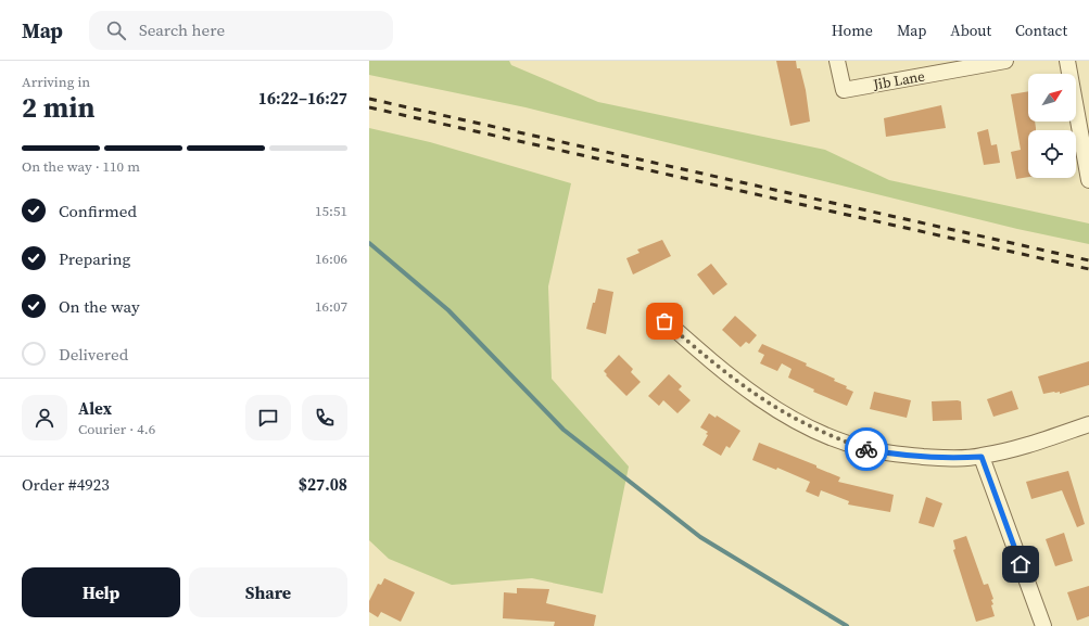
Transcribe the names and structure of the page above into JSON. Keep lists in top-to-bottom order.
{
  "streets": {
    "street": ["Jib Lane"]
  },
  "north": "top right",
  "page": {
    "header": "Map",
    "search": "Search here",
    "nav": [
      "Home",
      "Map",
      "About",
      "Contact"
    ],
    "heading": ["2 min", "Arriving in", "16:22–16:27"],
    "panel": [
      "Alex",
      "Courier · 4.6",
      "Order #4923",
      "$27.08"
    ],
    "bar": "On the way · 110 m",
    "list": [
      ["Confirmed", "15:51"],
      ["Preparing", "16:06"],
      ["On the way", "16:07"],
      "Delivered"
    ],
    "buttons": ["Help", "Share"]
  }
}
